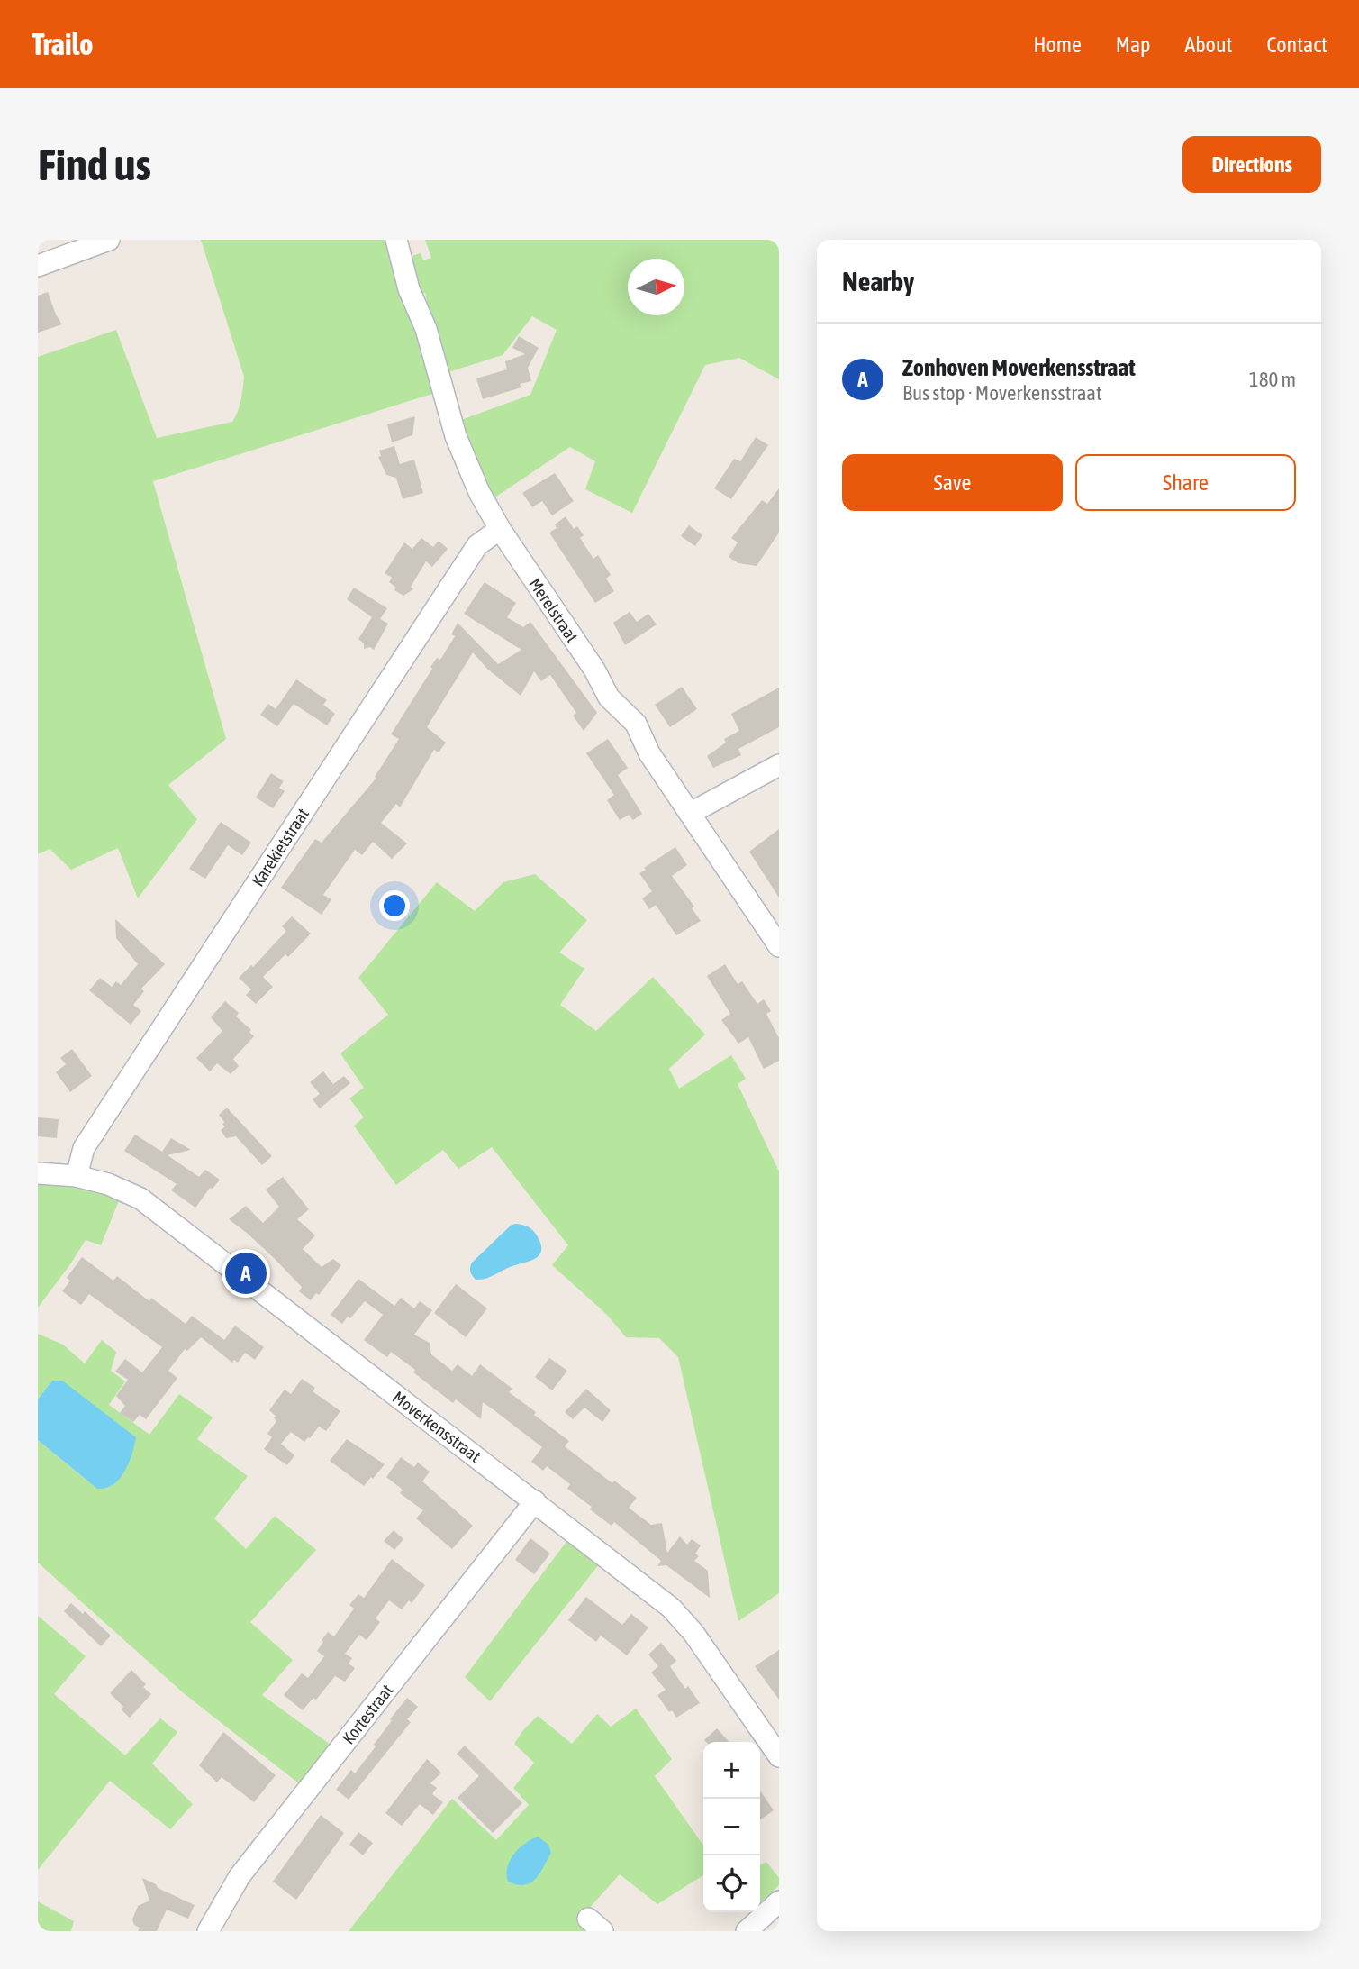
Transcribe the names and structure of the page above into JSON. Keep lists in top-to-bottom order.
{
  "streets": {
    "street": [
      "Merelstraat",
      "Karekietstraat",
      "Moverkensstraat",
      "Kortestraat"
    ]
  },
  "crossings": [
    ["Merelstraat", "Karekietstraat"],
    ["Karekietstraat", "Moverkensstraat"],
    ["Moverkensstraat", "Kortestraat"]
  ],
  "north": "right",
  "page": {
    "header": "Trailo",
    "nav": [
      "Home",
      "Map",
      "About",
      "Contact"
    ],
    "buttons": [
      "Directions",
      ["Save", "Share"]
    ],
    "title": "Find us",
    "heading": "Nearby",
    "list": [
      {
        "mark": "A",
        "name": "Zonhoven Moverkensstraat",
        "note": "Bus stop · Moverkensstraat",
        "value": "180 m"
      }
    ],
    "pins": "A",
    "map_buttons": ["+", "−"]
  }
}
